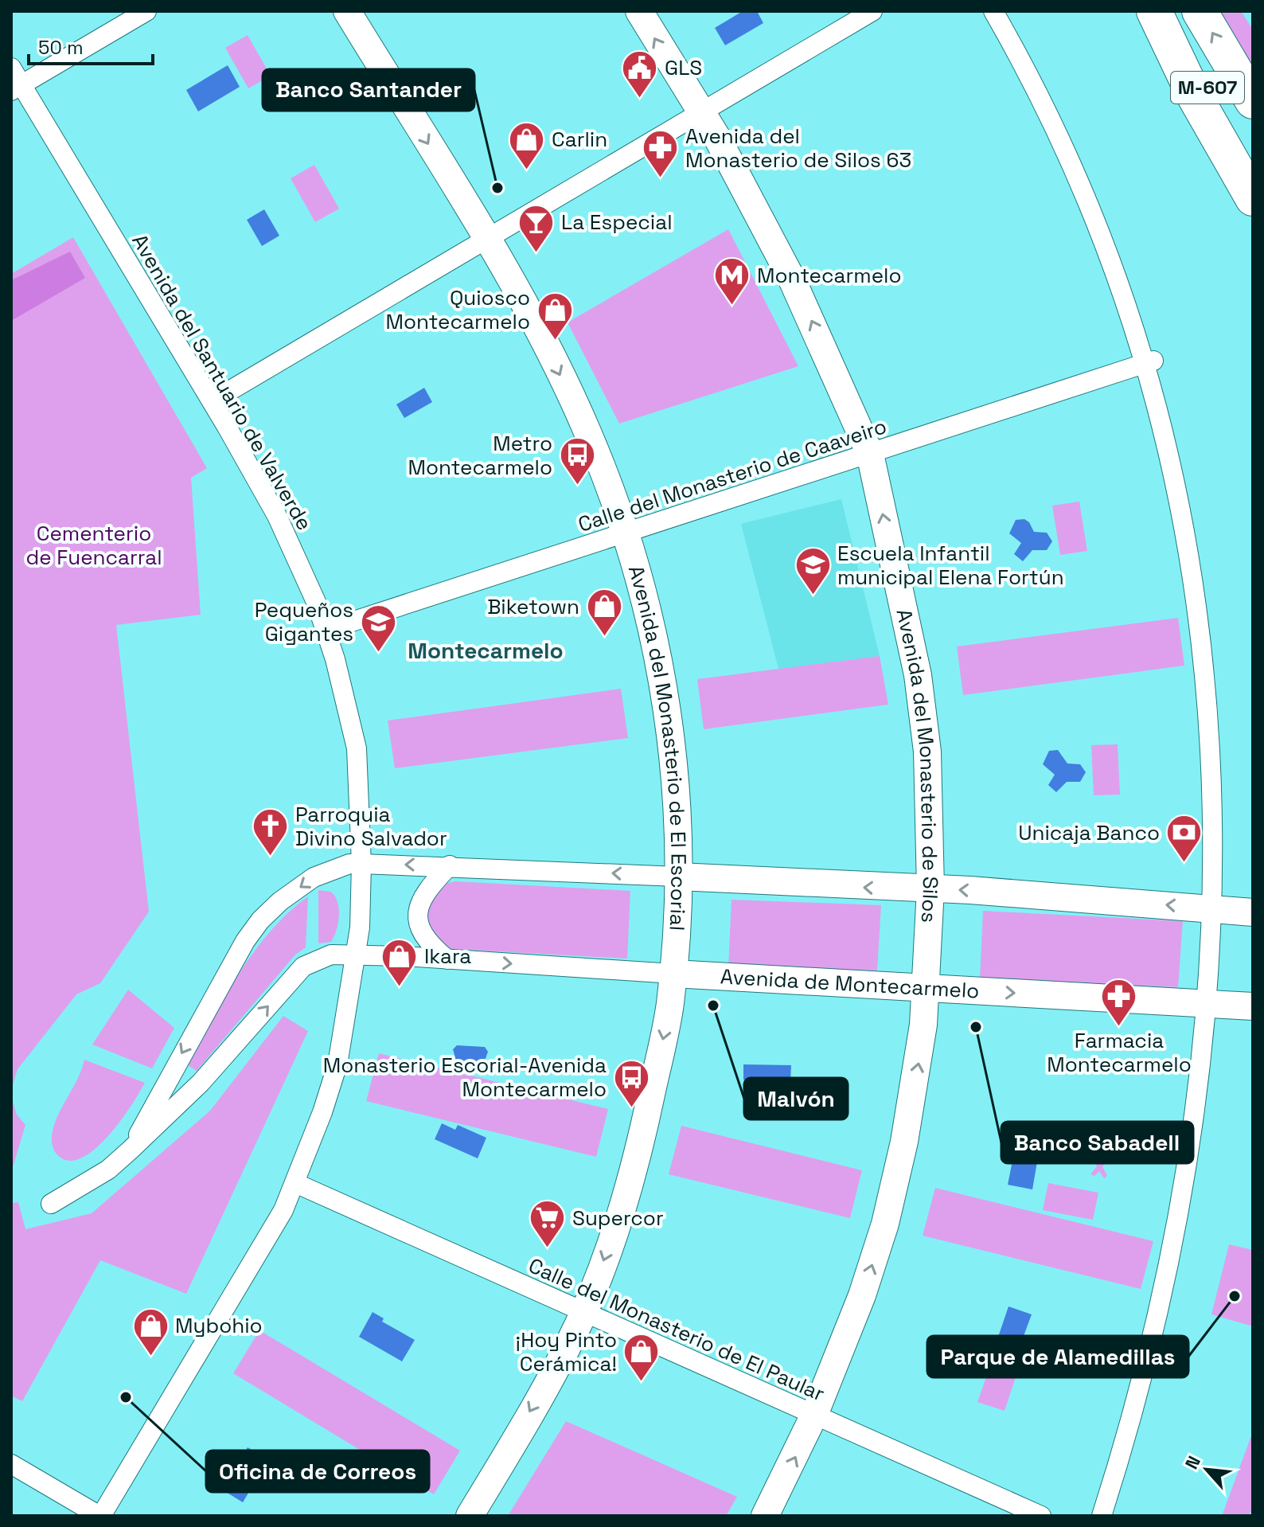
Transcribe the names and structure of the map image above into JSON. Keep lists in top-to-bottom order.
{
  "streets": {
    "highway": ["M-607"],
    "street": [
      "Avenida del Santuario de Valverde",
      "Calle del Monasterio de Caaveiro",
      "Avenida del Monasterio de El Escorial",
      "Avenida del Monasterio de Silos",
      "Avenida de Montecarmelo",
      "Calle del Monasterio de El Paular"
    ]
  },
  "crossings": [
    ["Avenida del Santuario de Valverde", "Calle del Monasterio de Caaveiro"],
    ["Avenida del Santuario de Valverde", "Avenida de Montecarmelo"],
    ["Avenida del Santuario de Valverde", "Calle del Monasterio de El Paular"],
    ["Calle del Monasterio de Caaveiro", "Avenida del Monasterio de El Escorial"],
    ["Calle del Monasterio de Caaveiro", "Avenida del Monasterio de Silos"],
    ["Avenida del Monasterio de El Escorial", "Avenida de Montecarmelo"],
    ["Avenida del Monasterio de El Escorial", "Calle del Monasterio de El Paular"],
    ["Avenida del Monasterio de Silos", "Avenida de Montecarmelo"],
    ["Avenida del Monasterio de Silos", "Calle del Monasterio de El Paular"]
  ],
  "one_way": ["Avenida del Monasterio de El Escorial", "Avenida del Monasterio de Silos"],
  "districts": ["Montecarmelo"],
  "parks": ["Cementerio de Fuencarral"],
  "places": {
    "public building": ["GLS"],
    "shop": [
      "Carlin",
      "Quiosco Montecarmelo",
      "Biketown",
      "Ikara",
      "Mybohio",
      "¡Hoy Pinto Cerámica!"
    ],
    "pharmacy": ["Avenida del Monasterio de Silos 63", "Farmacia Montecarmelo"],
    "other": [
      "Banco Santander",
      "Malvón",
      "Banco Sabadell",
      "Parque de Alamedillas",
      "Oficina de Correos"
    ],
    "bar": ["La Especial"],
    "metro station": ["Montecarmelo"],
    "bus stop": ["Metro Montecarmelo", "Monasterio Escorial-Avenida Montecarmelo"],
    "school or university": ["Escuela Infantil municipal Elena Fortún", "Pequeños Gigantes"],
    "church": ["Parroquia Divino Salvador"],
    "bank": ["Unicaja Banco"],
    "supermarket": ["Supercor"]
  },
  "scale_bar": "50 m",
  "north": "top left"
}
